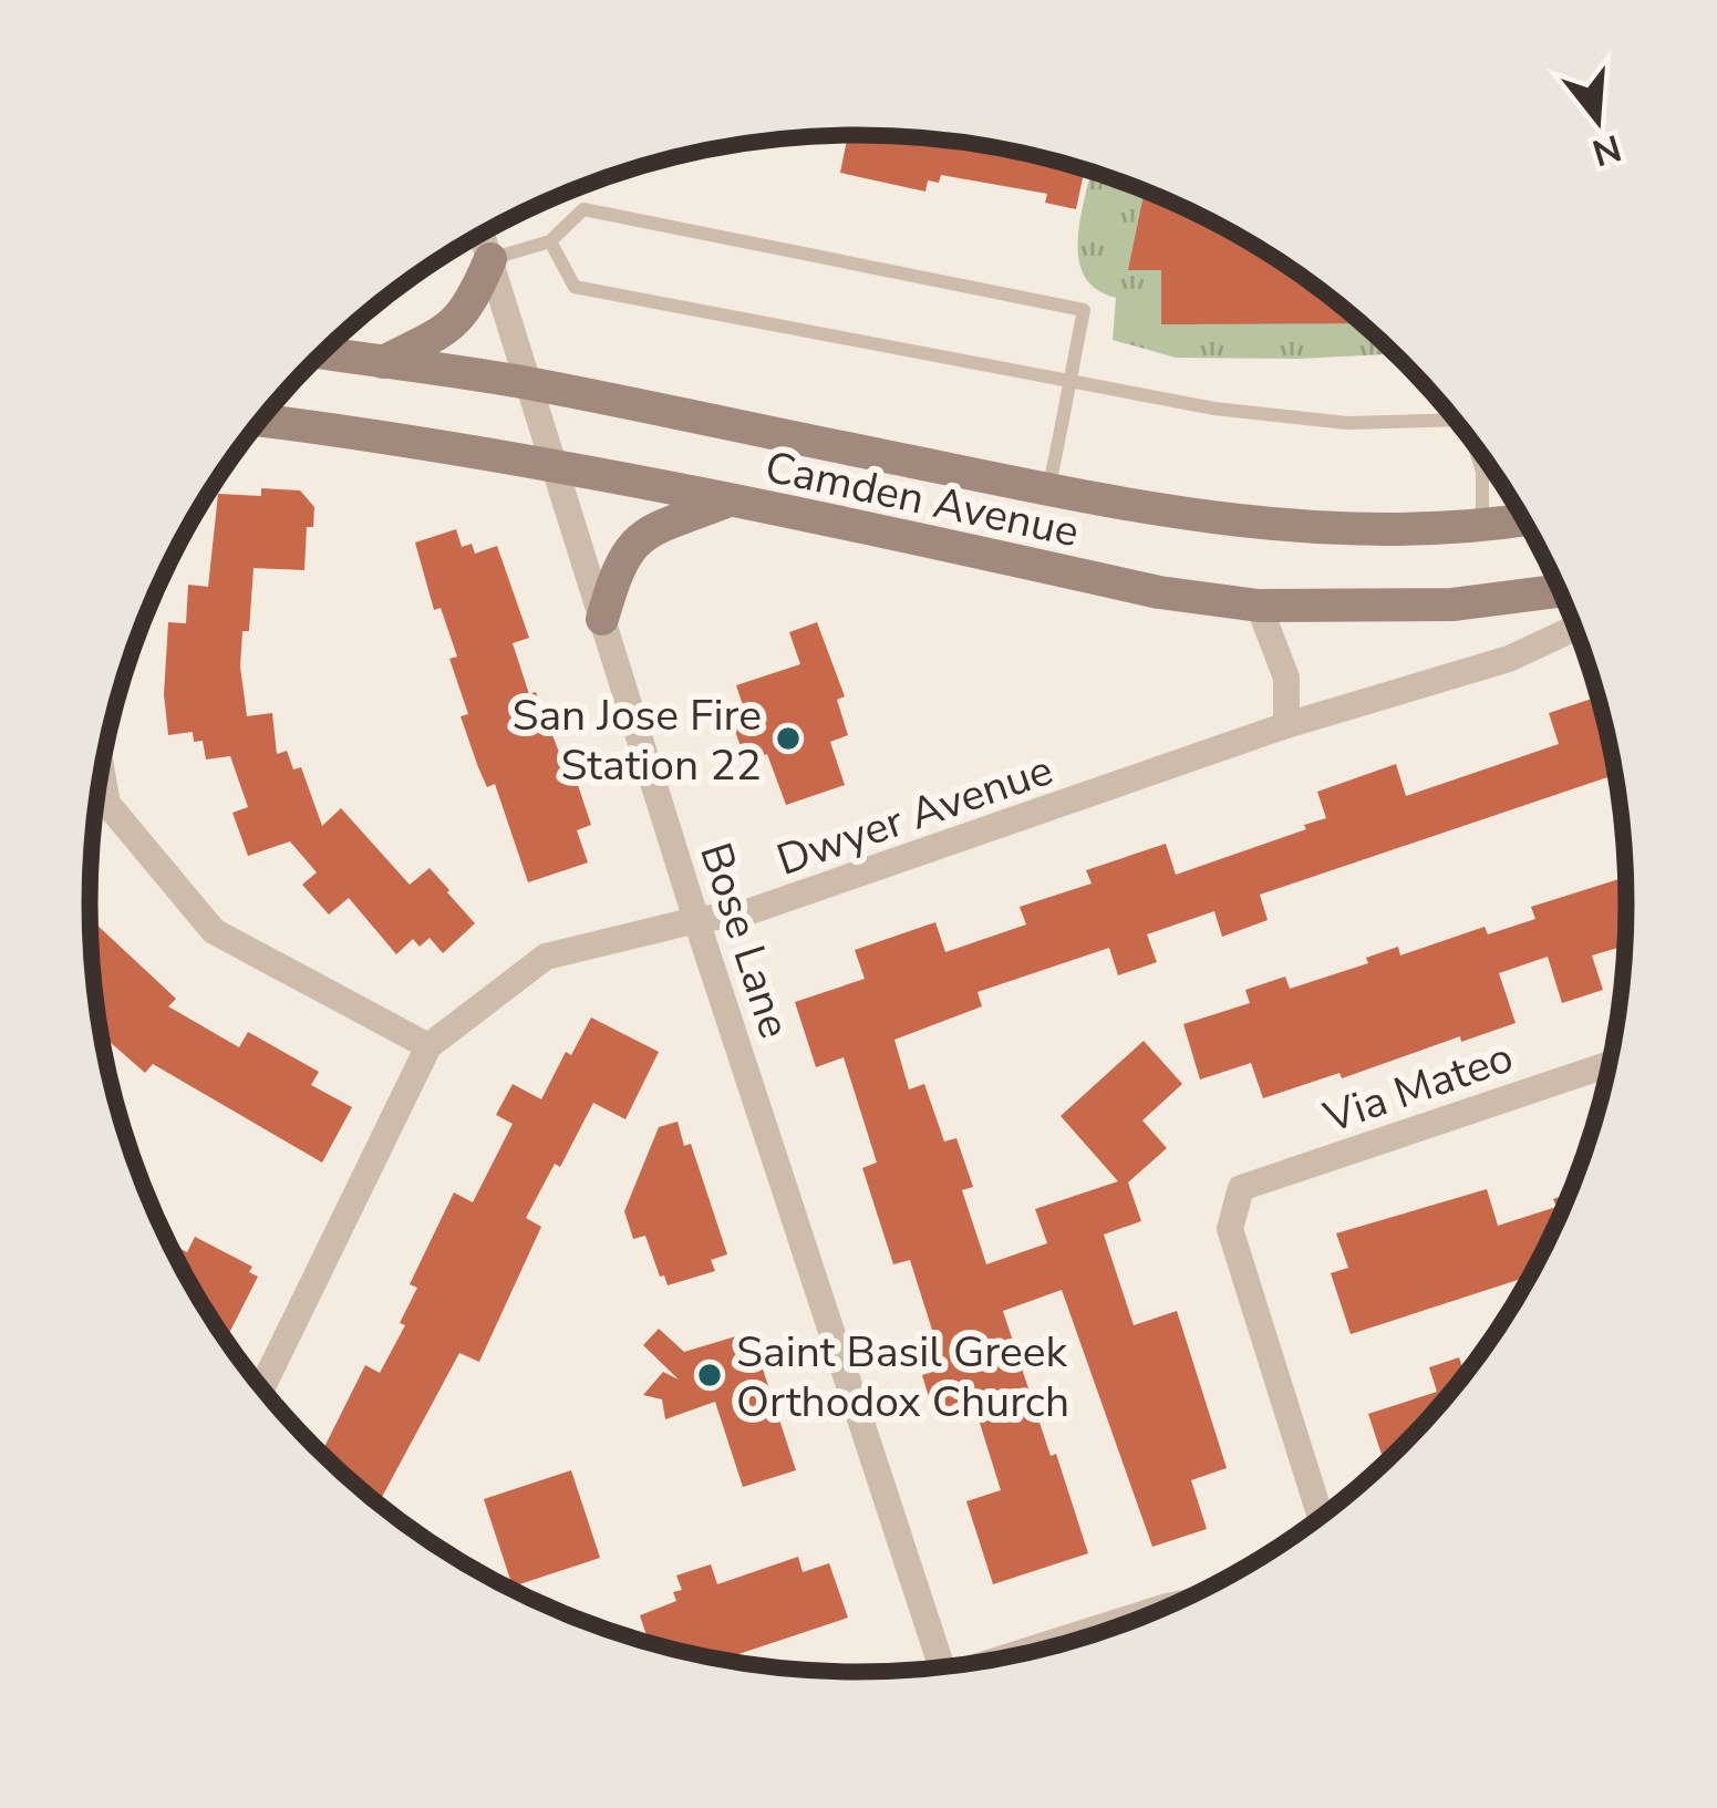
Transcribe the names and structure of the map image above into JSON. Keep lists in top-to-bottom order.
{
  "streets": {
    "main road": ["Camden Avenue"],
    "street": ["Dwyer Avenue", "Bose Lane", "Via Mateo"]
  },
  "crossings": [
    ["Camden Avenue", "Bose Lane"],
    ["Dwyer Avenue", "Bose Lane"]
  ],
  "places": ["San Jose Fire Station 22", "Saint Basil Greek Orthodox Church"],
  "north": "bottom"
}
